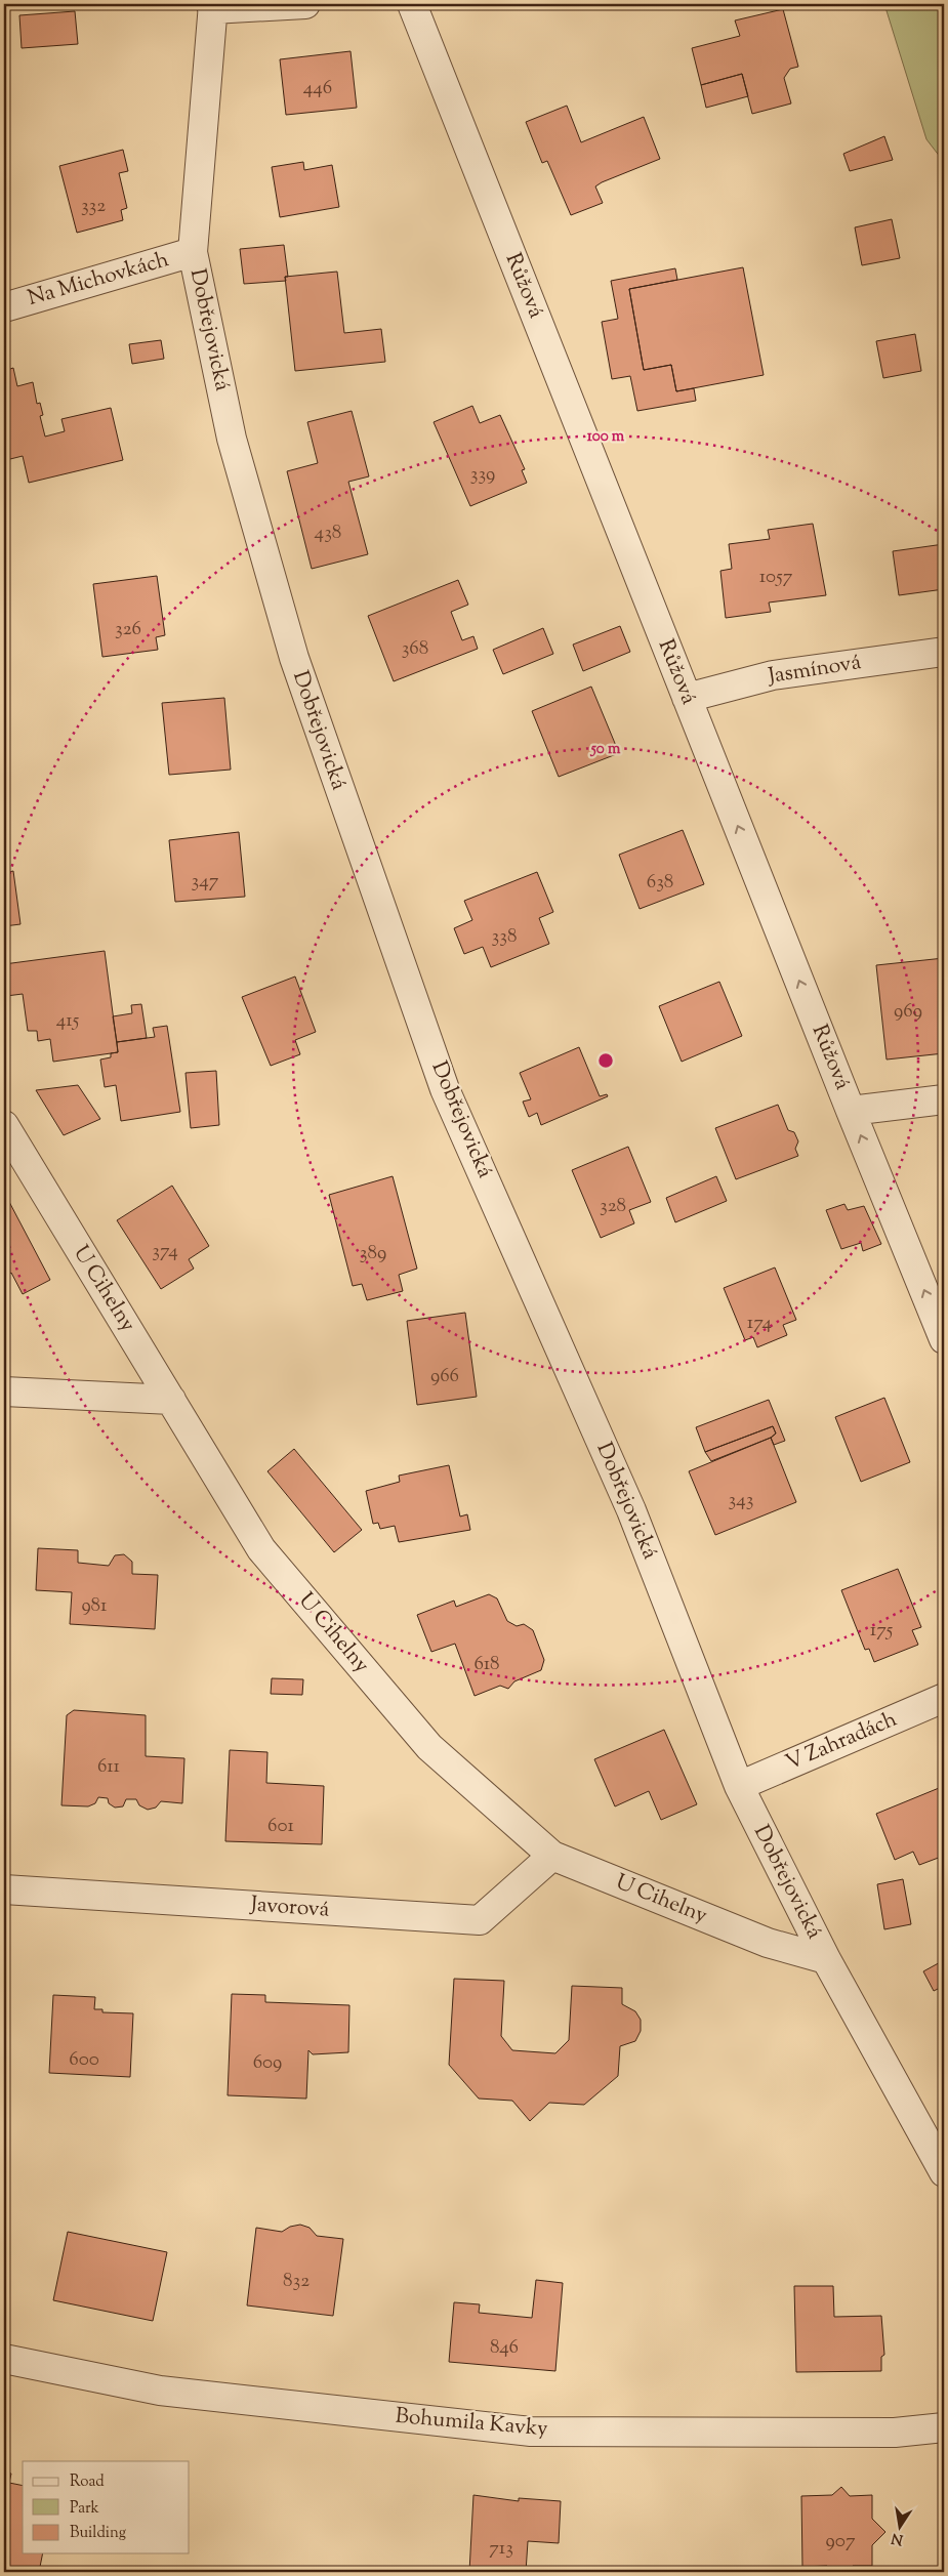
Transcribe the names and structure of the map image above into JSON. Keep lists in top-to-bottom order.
{
  "streets": {
    "street": [
      "Na Michovkách",
      "Růžová",
      "Dobřejovická",
      "Jasmínová",
      "U Cihelny",
      "V Zahradách",
      "Javorová",
      "Bohumila Kavky"
    ]
  },
  "crossings": [
    ["Na Michovkách", "Dobřejovická"],
    ["Růžová", "Jasmínová"],
    ["Dobřejovická", "U Cihelny"],
    ["Dobřejovická", "V Zahradách"],
    ["U Cihelny", "Javorová"]
  ],
  "one_way": ["Růžová"],
  "house_numbers": [
    "446",
    "332",
    "339",
    "438",
    "1057",
    "326",
    "368",
    "347",
    "638",
    "338",
    "969",
    "415",
    "328",
    "374",
    "389",
    "174",
    "966",
    "343",
    "981",
    "175",
    "618",
    "611",
    "601",
    "600",
    "609",
    "832",
    "846",
    "907",
    "713"
  ],
  "legend": ["Road", "Park", "Building"],
  "north": "bottom",
  "rings": ["100 m", "50 m"]
}
